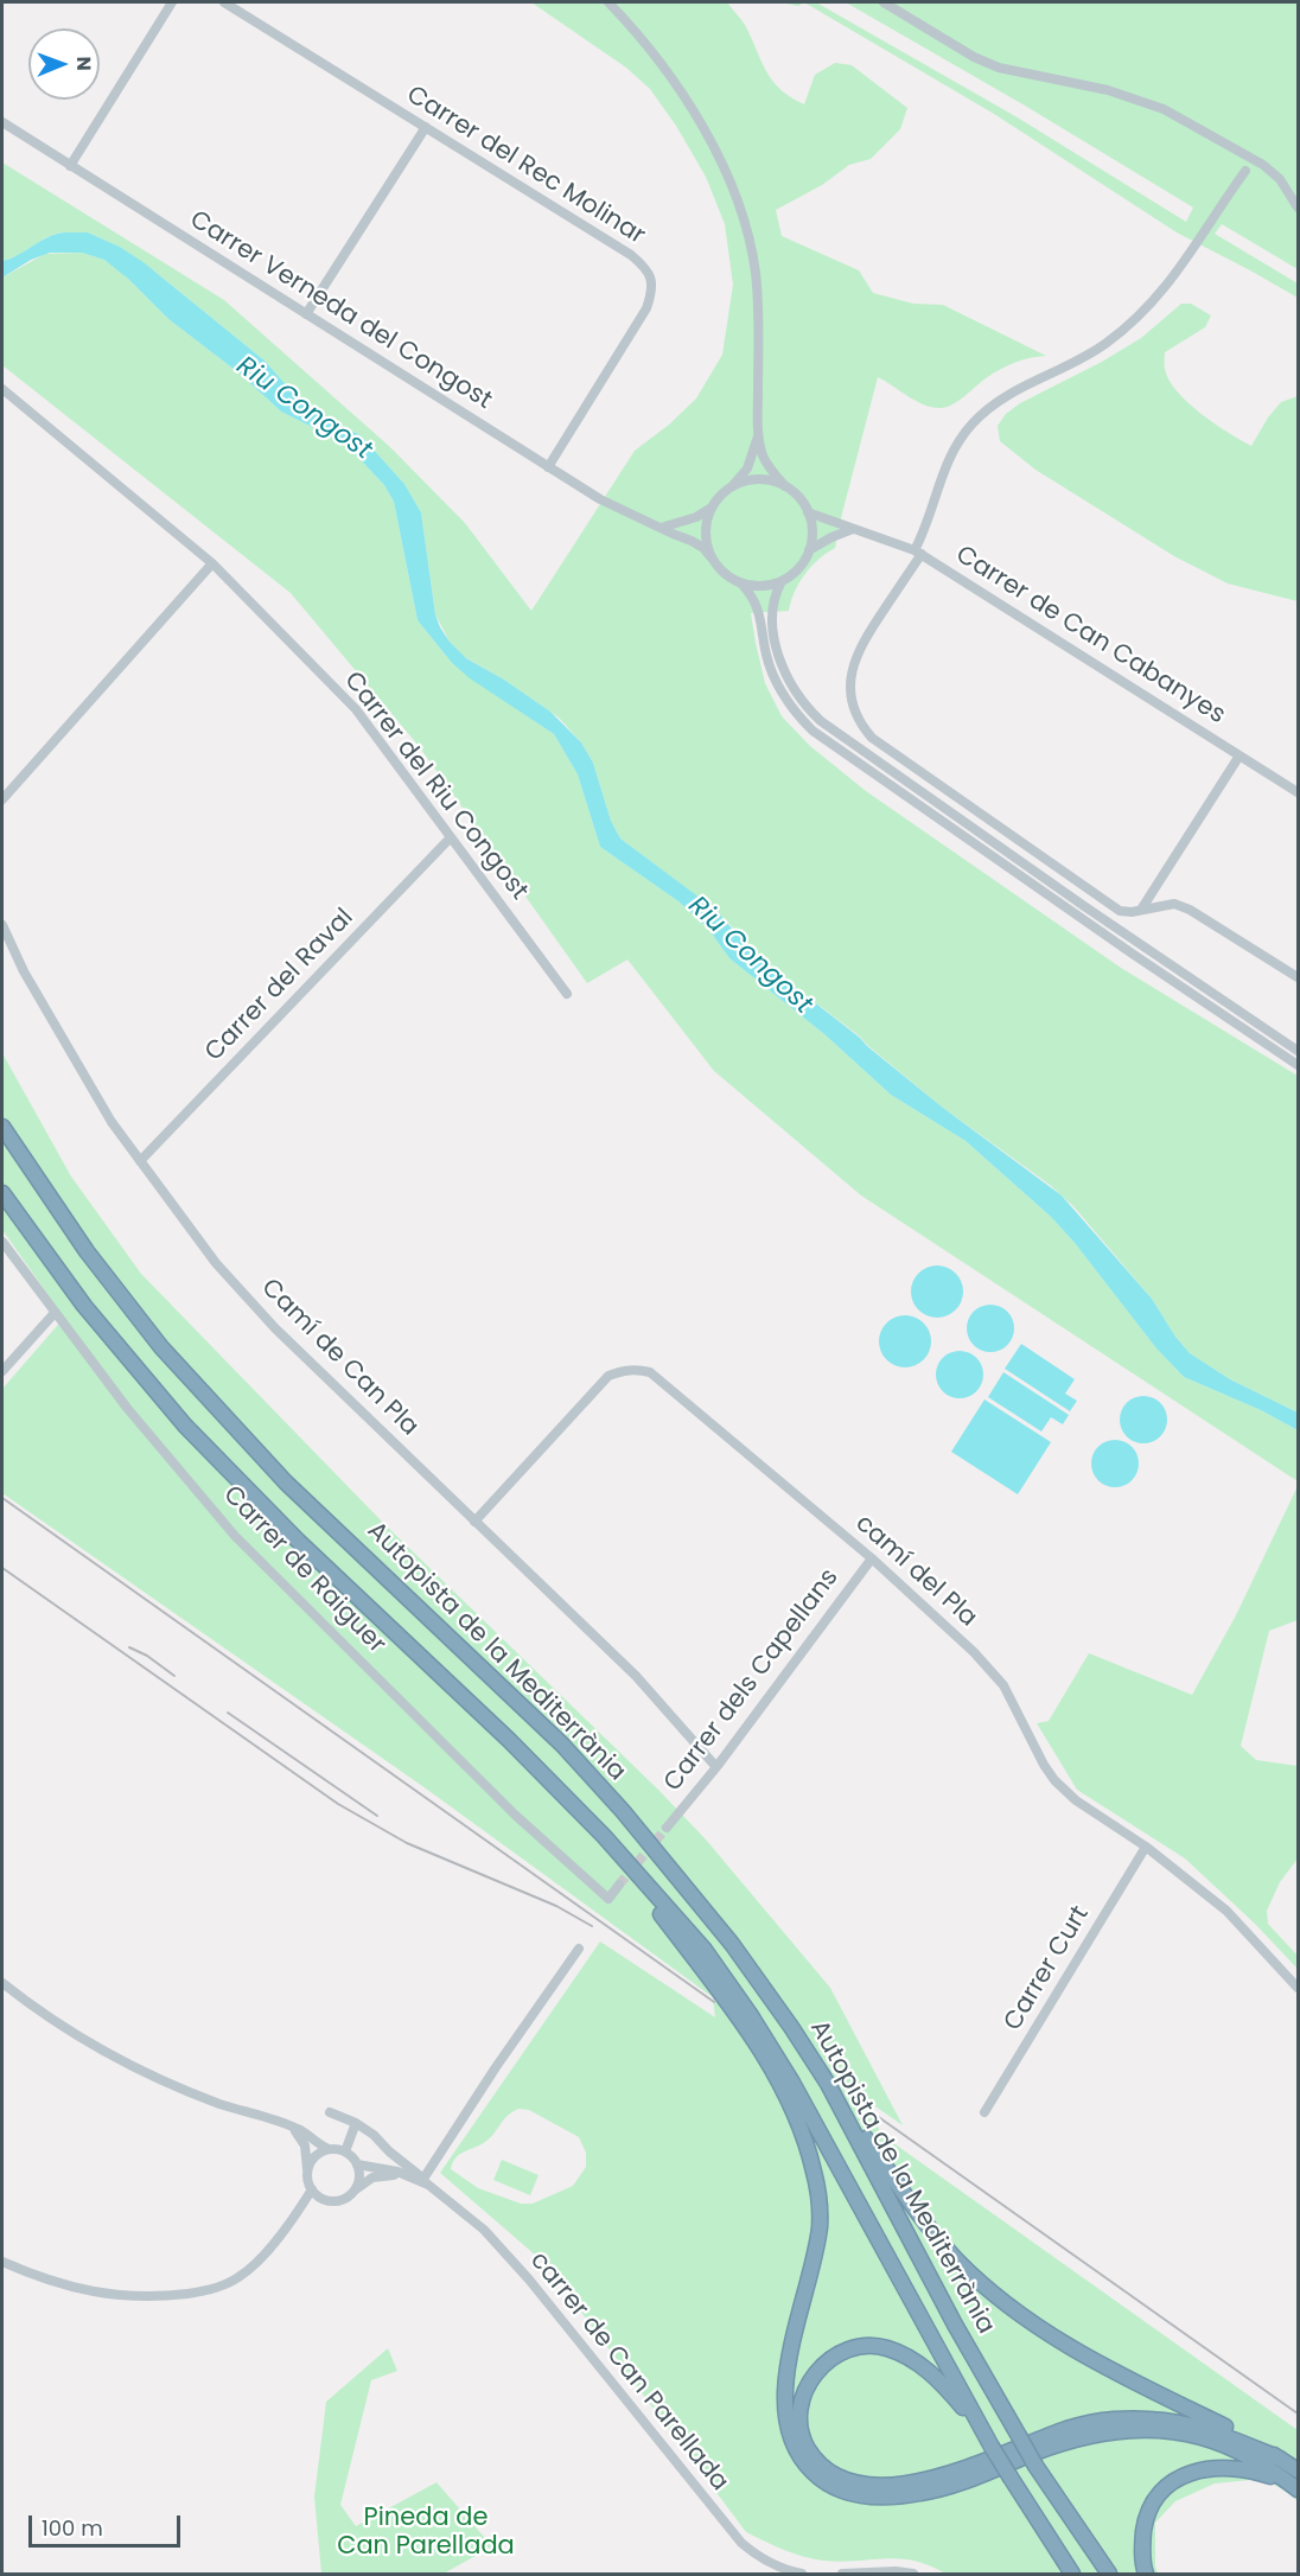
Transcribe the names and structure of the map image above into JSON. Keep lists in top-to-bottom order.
{
  "streets": {
    "highway": ["Autopista de la Mediterrània"],
    "street": [
      "Carrer del Rec Molinar",
      "Carrer Verneda del Congost",
      "Carrer de Can Cabanyes",
      "Carrer del Riu Congost",
      "Carrer del Raval",
      "Camí de Can Pla",
      "Carrer de Raiguer",
      "camí del Pla",
      "Carrer dels Capellans",
      "Carrer Curt",
      "carrer de Can Parellada"
    ]
  },
  "crossings": [
    ["Carrer del Rec Molinar", "Carrer Verneda del Congost"],
    ["Carrer Verneda del Congost", "Carrer de Can Cabanyes"],
    ["Carrer del Riu Congost", "Carrer del Raval"],
    ["Carrer del Raval", "Camí de Can Pla"],
    ["Camí de Can Pla", "camí del Pla"],
    ["Camí de Can Pla", "Carrer dels Capellans"],
    ["camí del Pla", "Carrer dels Capellans"],
    ["camí del Pla", "Carrer Curt"]
  ],
  "water": ["Riu Congost"],
  "parks": ["Pineda de Can Parellada"],
  "scale_bar": "100 m",
  "north": "right"
}
